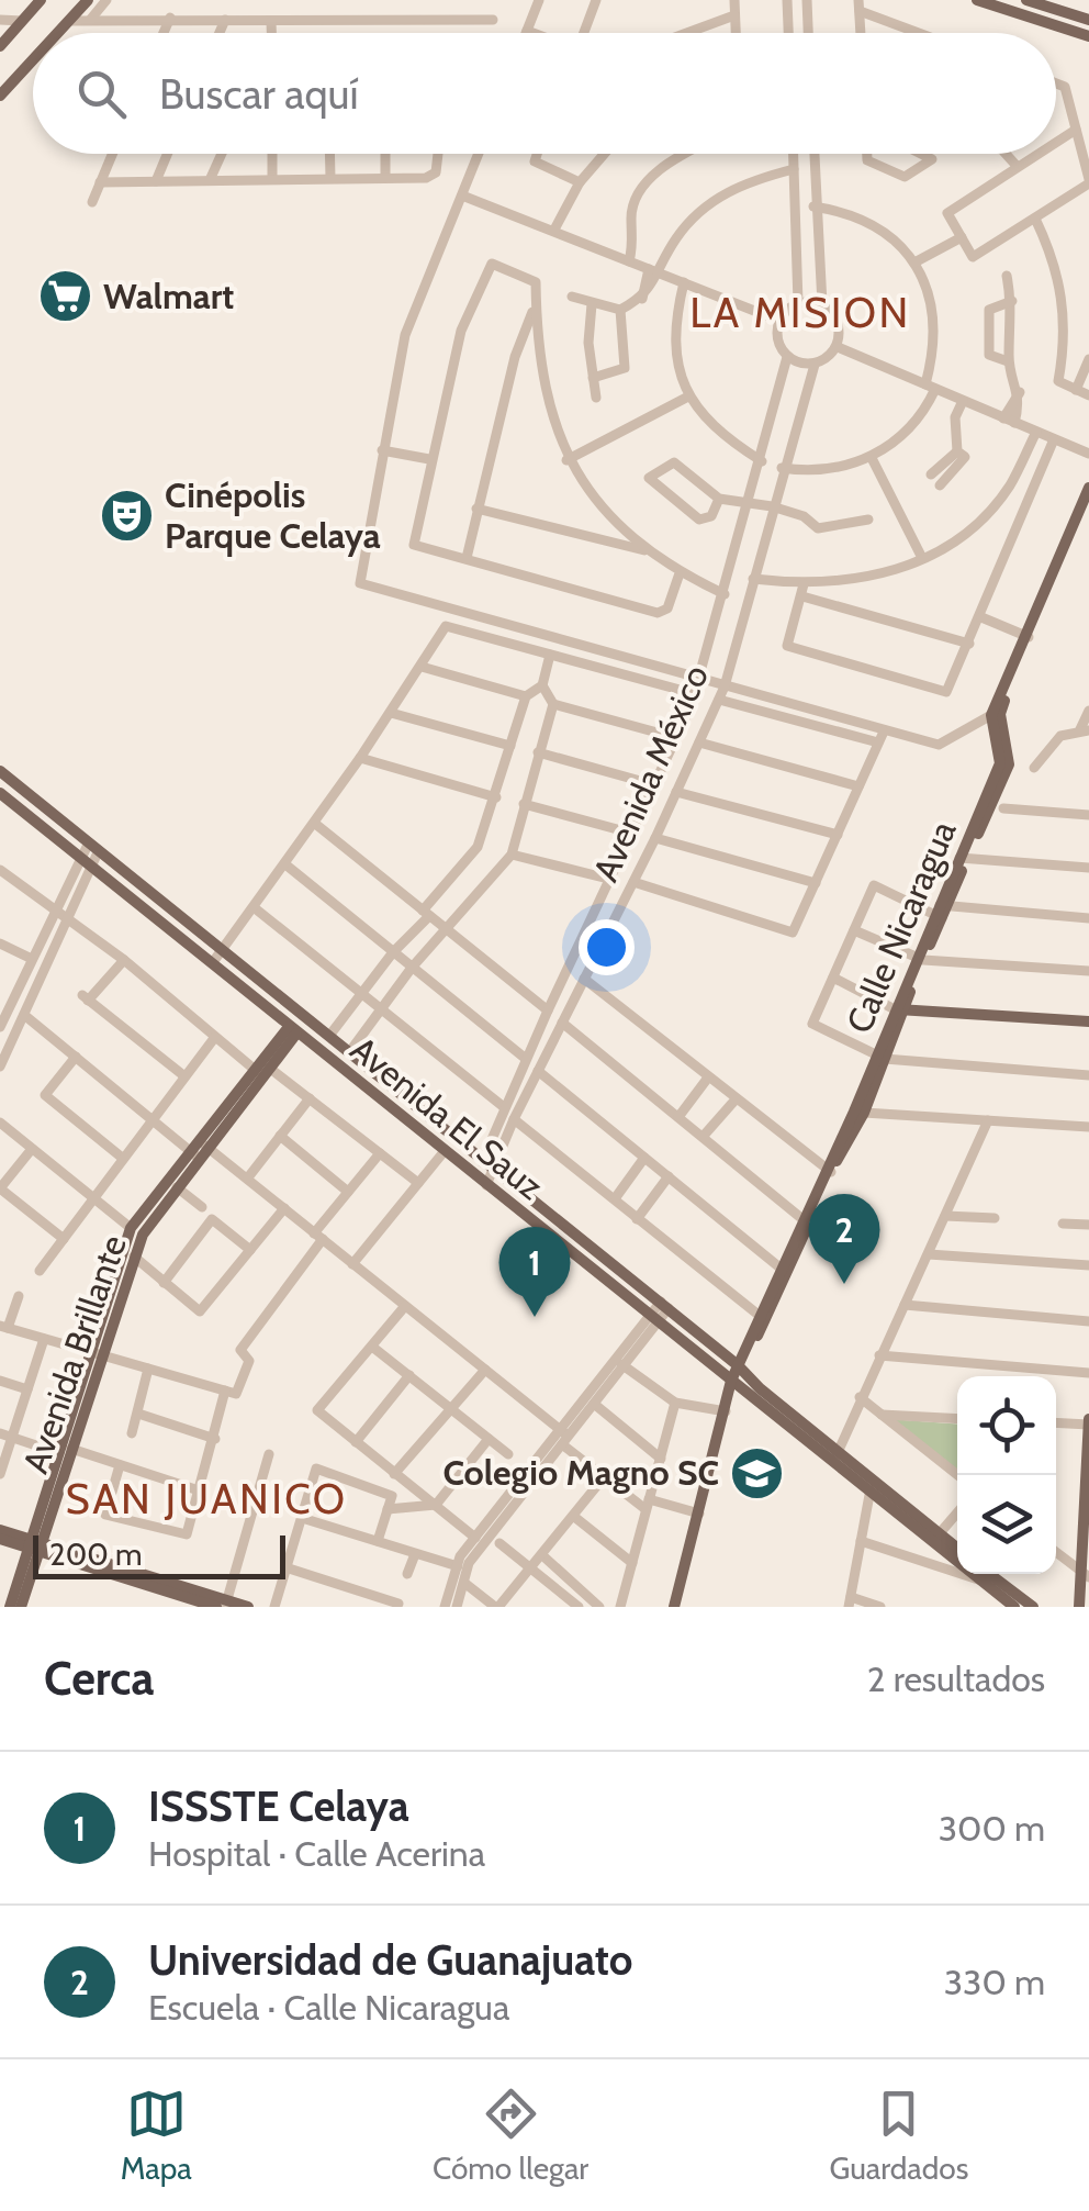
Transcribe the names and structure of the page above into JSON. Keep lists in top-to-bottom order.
{
  "streets": {
    "main road": ["Calle Nicaragua", "Avenida El Sauz", "Avenida Brillante"],
    "street": ["Avenida México"]
  },
  "crossings": [
    ["Avenida México", "Avenida El Sauz"],
    ["Calle Nicaragua", "Avenida El Sauz"],
    ["Avenida El Sauz", "Avenida Brillante"]
  ],
  "districts": ["LA MISION", "SAN JUANICO"],
  "places": {
    "supermarket": ["Walmart"],
    "theatre": ["Cinépolis Parque Celaya"],
    "school or university": ["Colegio Magno SC"]
  },
  "scale_bar": "200 m",
  "page": {
    "search": "Buscar aquí",
    "pins": ["2", "1"],
    "scale": "200 m",
    "heading": ["Cerca", "2 resultados"],
    "list": [
      {
        "mark": "1",
        "name": "ISSSTE Celaya",
        "note": "Hospital · Calle Acerina",
        "value": "300 m"
      },
      {
        "mark": "2",
        "name": "Universidad de Guanajuato",
        "note": "Escuela · Calle Nicaragua",
        "value": "330 m"
      }
    ],
    "nav": ["Mapa", "Cómo llegar", "Guardados"]
  }
}
